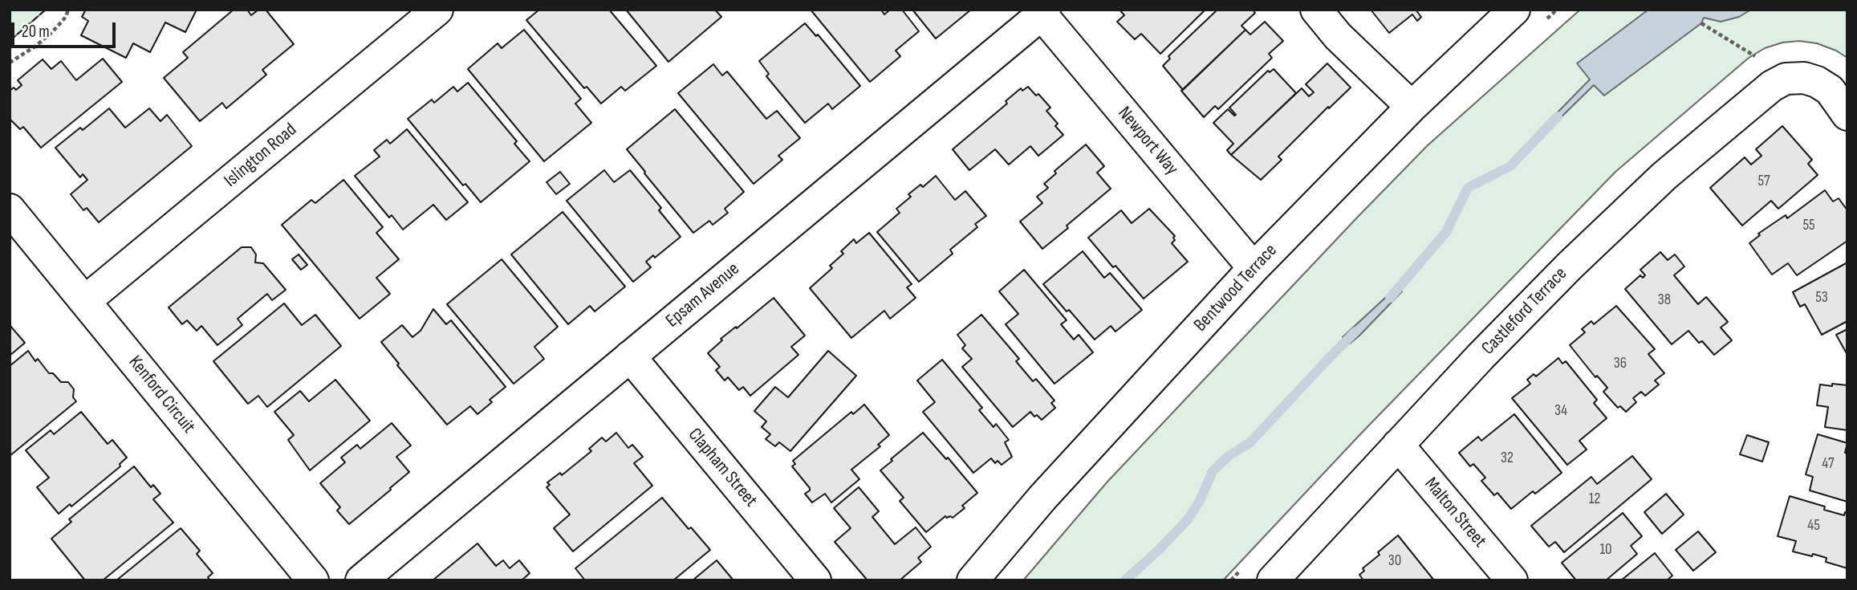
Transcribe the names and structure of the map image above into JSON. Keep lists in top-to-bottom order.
{
  "streets": {
    "street": [
      "Newport Way",
      "Islington Road",
      "Bentwood Terrace",
      "Epsam Avenue",
      "Castleford Terrace",
      "Kenford Circuit",
      "Clapham Street",
      "Malton Street"
    ]
  },
  "crossings": [
    ["Newport Way", "Bentwood Terrace"],
    ["Newport Way", "Epsam Avenue"],
    ["Islington Road", "Kenford Circuit"],
    ["Epsam Avenue", "Clapham Street"],
    ["Castleford Terrace", "Malton Street"]
  ],
  "house_numbers": [
    "57",
    "55",
    "53",
    "38",
    "36",
    "34",
    "32",
    "47",
    "12",
    "45",
    "10",
    "30"
  ],
  "scale_bar": "20 m"
}
